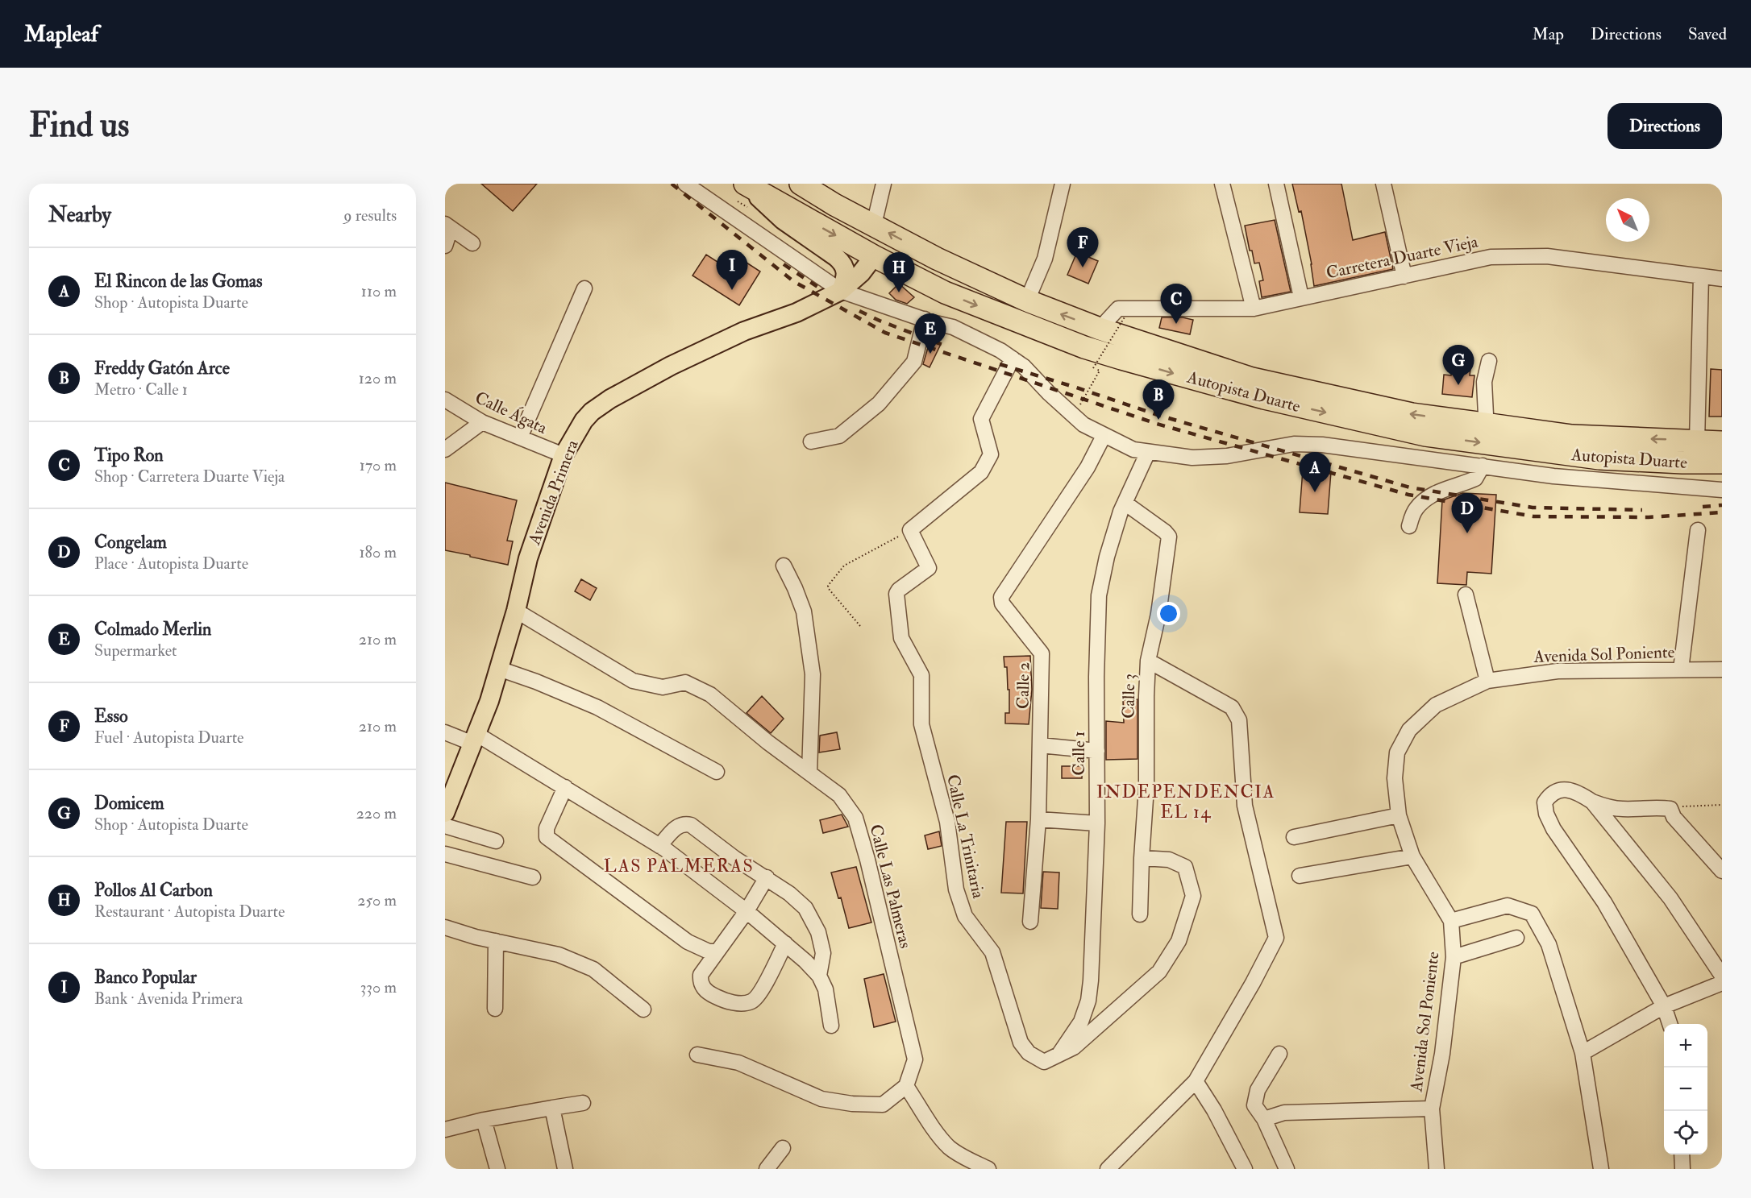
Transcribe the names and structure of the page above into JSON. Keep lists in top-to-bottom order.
{
  "streets": {
    "highway": ["Autopista Duarte"],
    "main road": ["Avenida Primera"],
    "street": [
      "Carretera Duarte Vieja",
      "Calle Ágata",
      "Avenida Sol Poniente",
      "Calle 2",
      "Calle 3",
      "Calle 1",
      "Calle La Trinitaria",
      "Calle Las Palmeras"
    ]
  },
  "crossings": [
    ["Carretera Duarte Vieja", "Autopista Duarte"],
    ["Autopista Duarte", "Avenida Primera"],
    ["Calle Ágata", "Avenida Primera"],
    ["Avenida Primera", "Calle Las Palmeras"],
    ["Calle 3", "Calle 1"],
    ["Calle 3", "Calle La Trinitaria"],
    ["Calle 1", "Calle La Trinitaria"]
  ],
  "districts": ["INDEPENDENCIA EL 14", "LAS PALMERAS"],
  "north": "top left",
  "page": {
    "header": "Mapleaf",
    "nav": ["Map", "Directions", "Saved"],
    "buttons": "Directions",
    "title": "Find us",
    "heading": ["Nearby", "9 results"],
    "pins": [
      "F",
      "I",
      "H",
      "C",
      "E",
      "G",
      "B",
      "A",
      "D"
    ],
    "list": [
      {
        "mark": "A",
        "name": "El Rincon de las Gomas",
        "note": "Shop · Autopista Duarte",
        "value": "110 m"
      },
      {
        "mark": "B",
        "name": "Freddy Gatón Arce",
        "note": "Metro · Calle 1",
        "value": "120 m"
      },
      {
        "mark": "C",
        "name": "Tipo Ron",
        "note": "Shop · Carretera Duarte Vieja",
        "value": "170 m"
      },
      {
        "mark": "D",
        "name": "Congelam",
        "note": "Place · Autopista Duarte",
        "value": "180 m"
      },
      {
        "mark": "E",
        "name": "Colmado Merlin",
        "note": "Supermarket",
        "value": "210 m"
      },
      {
        "mark": "F",
        "name": "Esso",
        "note": "Fuel · Autopista Duarte",
        "value": "210 m"
      },
      {
        "mark": "G",
        "name": "Domicem",
        "note": "Shop · Autopista Duarte",
        "value": "220 m"
      },
      {
        "mark": "H",
        "name": "Pollos Al Carbon",
        "note": "Restaurant · Autopista Duarte",
        "value": "250 m"
      },
      {
        "mark": "I",
        "name": "Banco Popular",
        "note": "Bank · Avenida Primera",
        "value": "330 m"
      }
    ],
    "map_buttons": ["+", "−"]
  }
}
